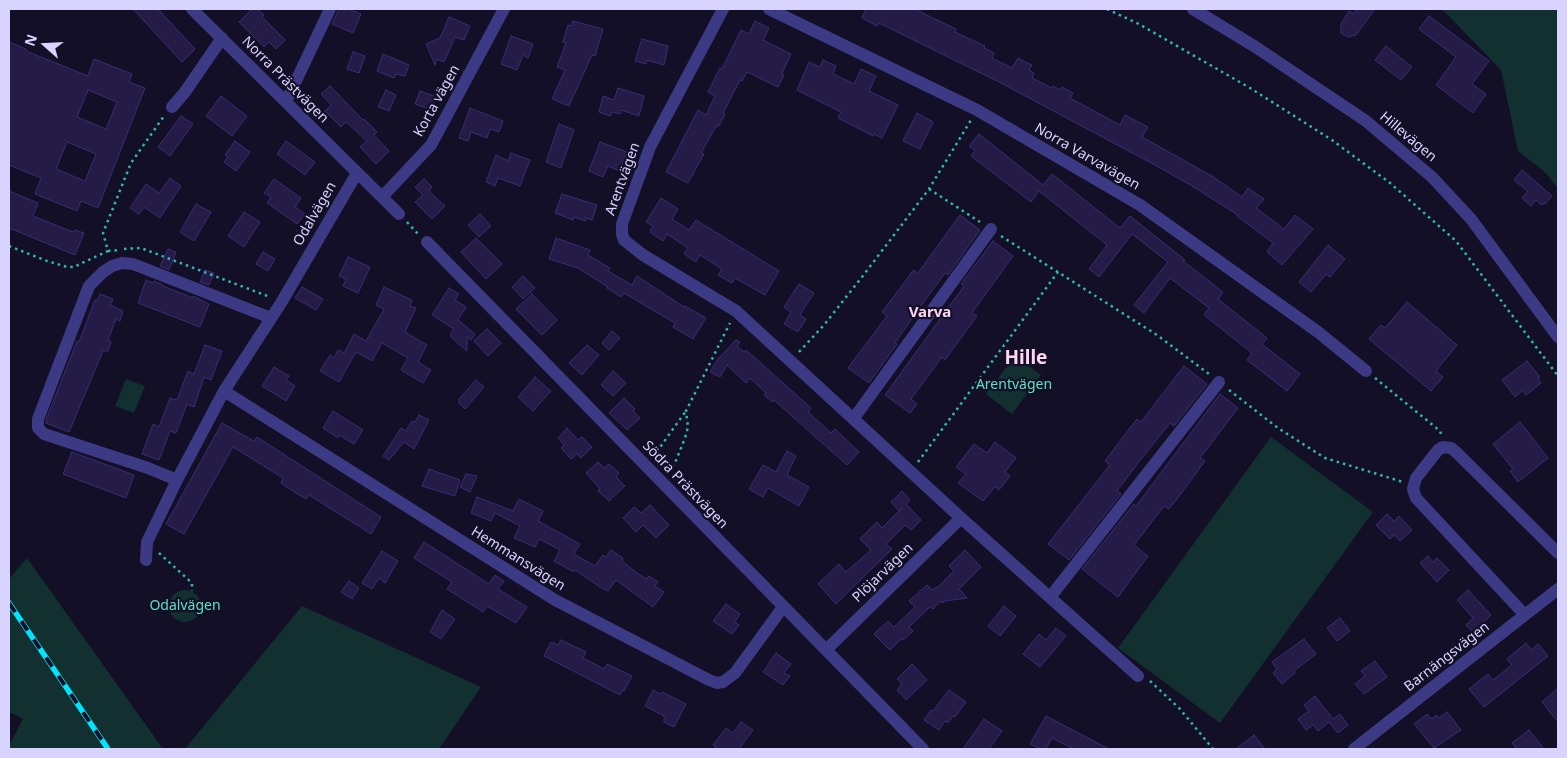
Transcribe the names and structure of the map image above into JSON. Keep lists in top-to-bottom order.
{
  "streets": {
    "street": [
      "Norra Prästvägen",
      "Korta vägen",
      "Hillevägen",
      "Norra Varvavägen",
      "Arentvägen",
      "Odalvägen",
      "Södra Prästvägen",
      "Hemmansvägen",
      "Plöjarvägen",
      "Barnängsvägen"
    ]
  },
  "crossings": [
    ["Norra Prästvägen", "Odalvägen"],
    ["Arentvägen", "Plöjarvägen"],
    ["Odalvägen", "Hemmansvägen"],
    ["Södra Prästvägen", "Hemmansvägen"],
    ["Södra Prästvägen", "Plöjarvägen"]
  ],
  "districts": ["Varva", "Hille"],
  "parks": ["Arentvägen", "Odalvägen"],
  "north": "left"
}
